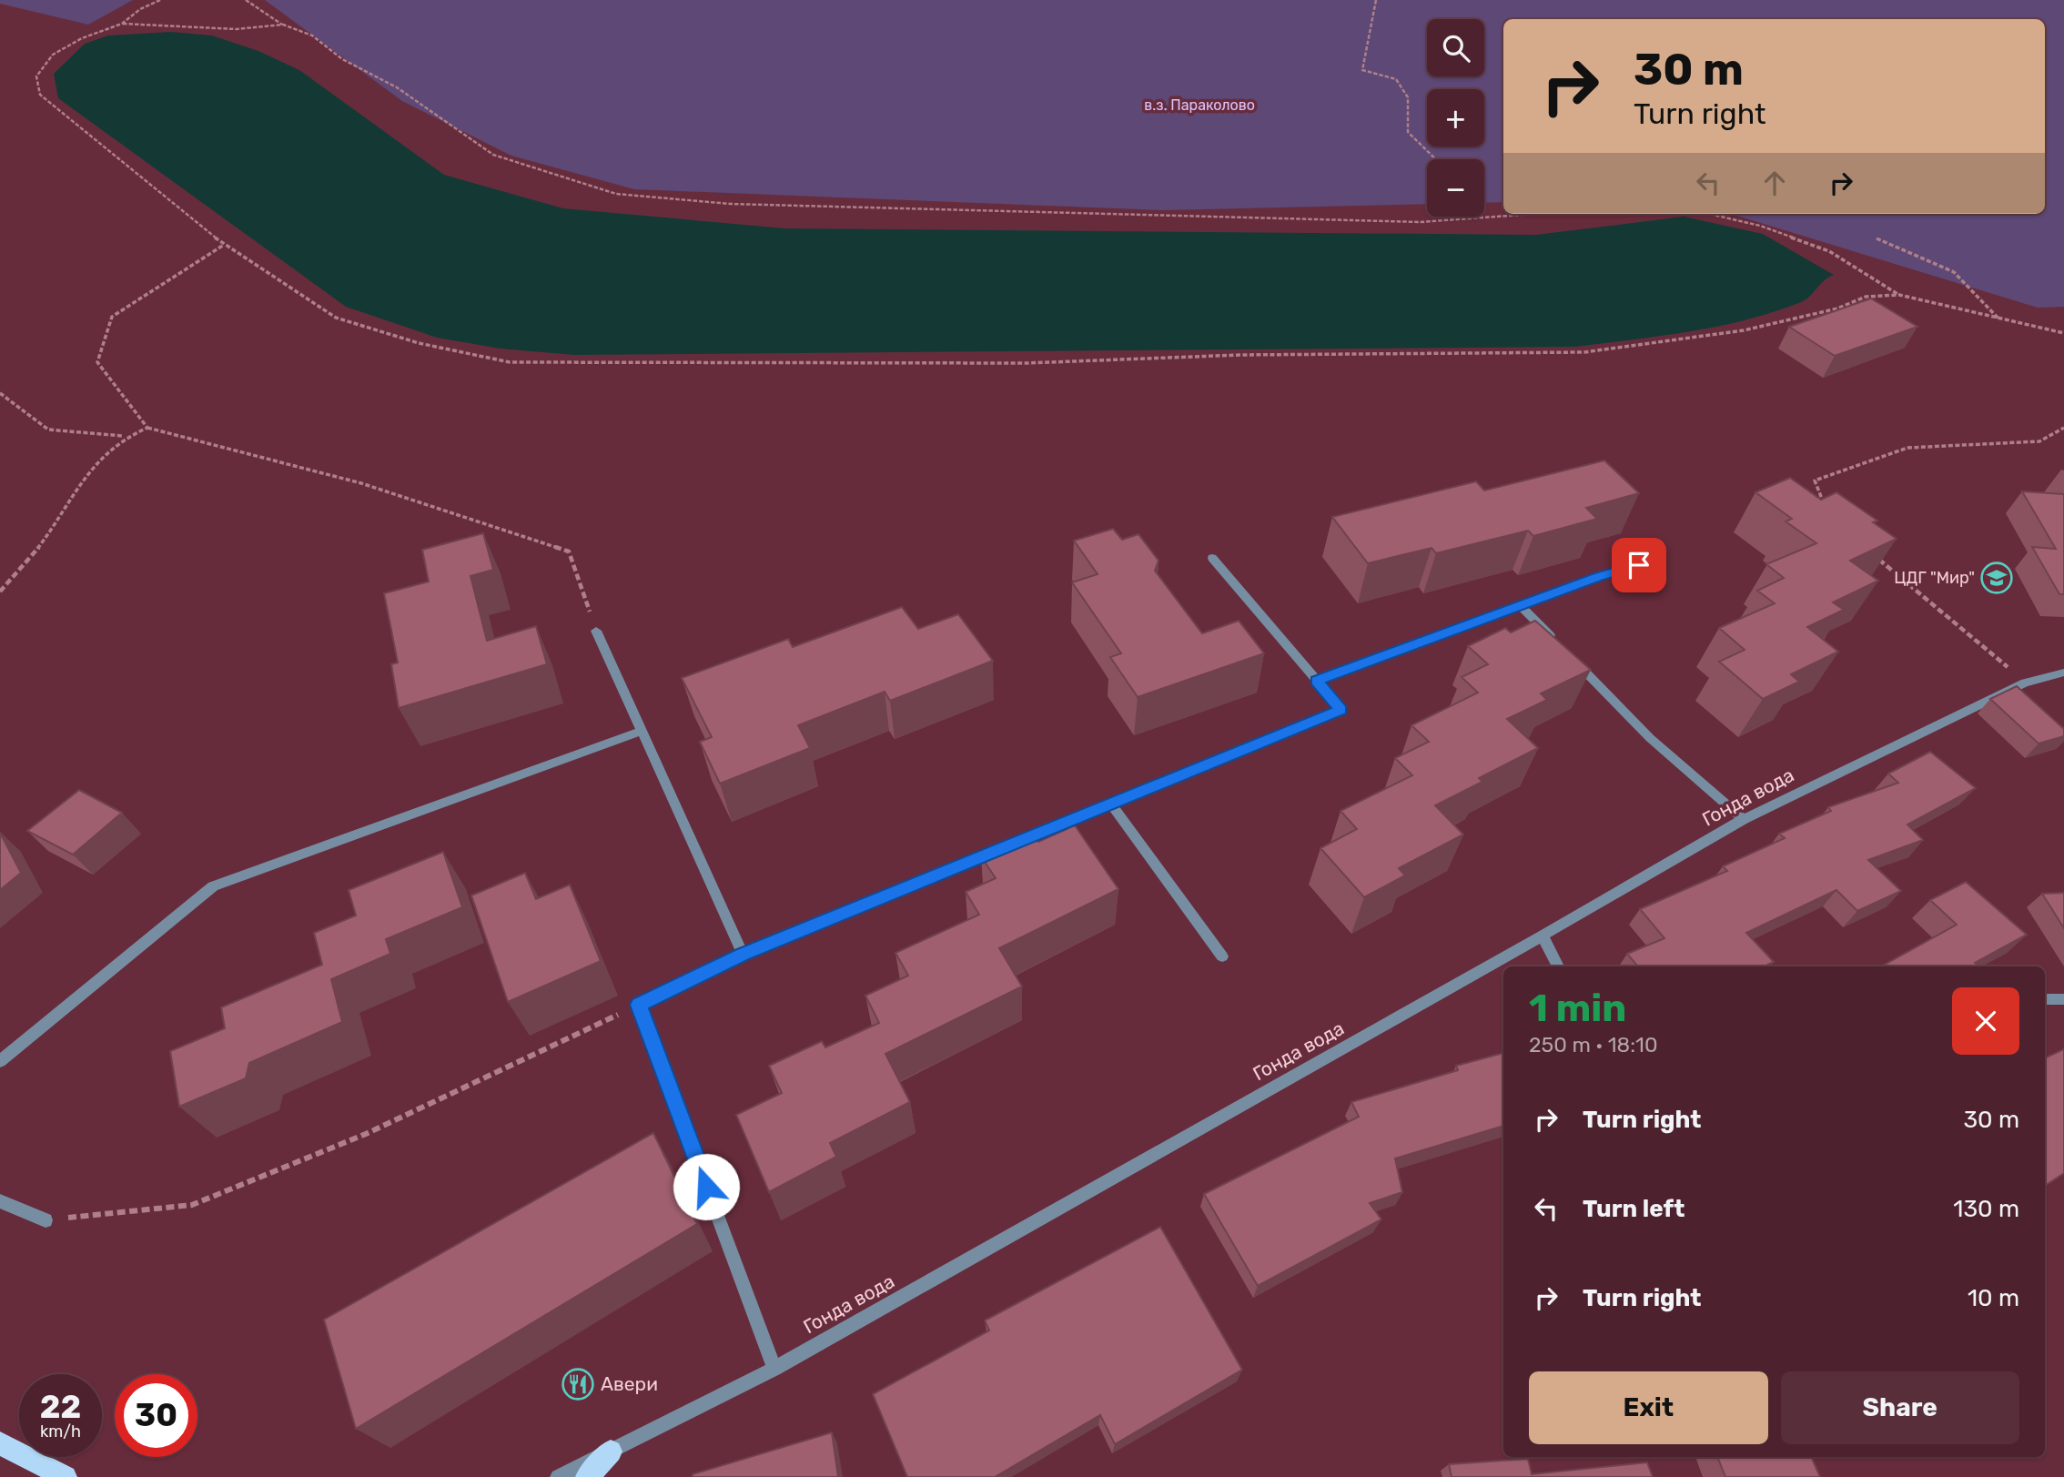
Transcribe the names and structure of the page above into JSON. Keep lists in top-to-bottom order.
{
  "streets": {
    "street": ["Гонда вода"]
  },
  "parks": ["в.з. Параколово"],
  "places": {
    "school or university": ["ЦДГ \"Мир\""],
    "restaurant": ["Авери"]
  },
  "page": {
    "map_buttons": ["+", "−"],
    "turn": ["30 m", "Turn right"],
    "heading": ["1 min", "250 m · 18:10"],
    "list": [
      {
        "name": "Turn right",
        "value": "30 m"
      },
      {
        "name": "Turn left",
        "value": "130 m"
      },
      {
        "name": "Turn right",
        "value": "10 m"
      }
    ],
    "buttons": ["Exit", "Share"],
    "speed": "22 km/h",
    "limit": "30"
  }
}
